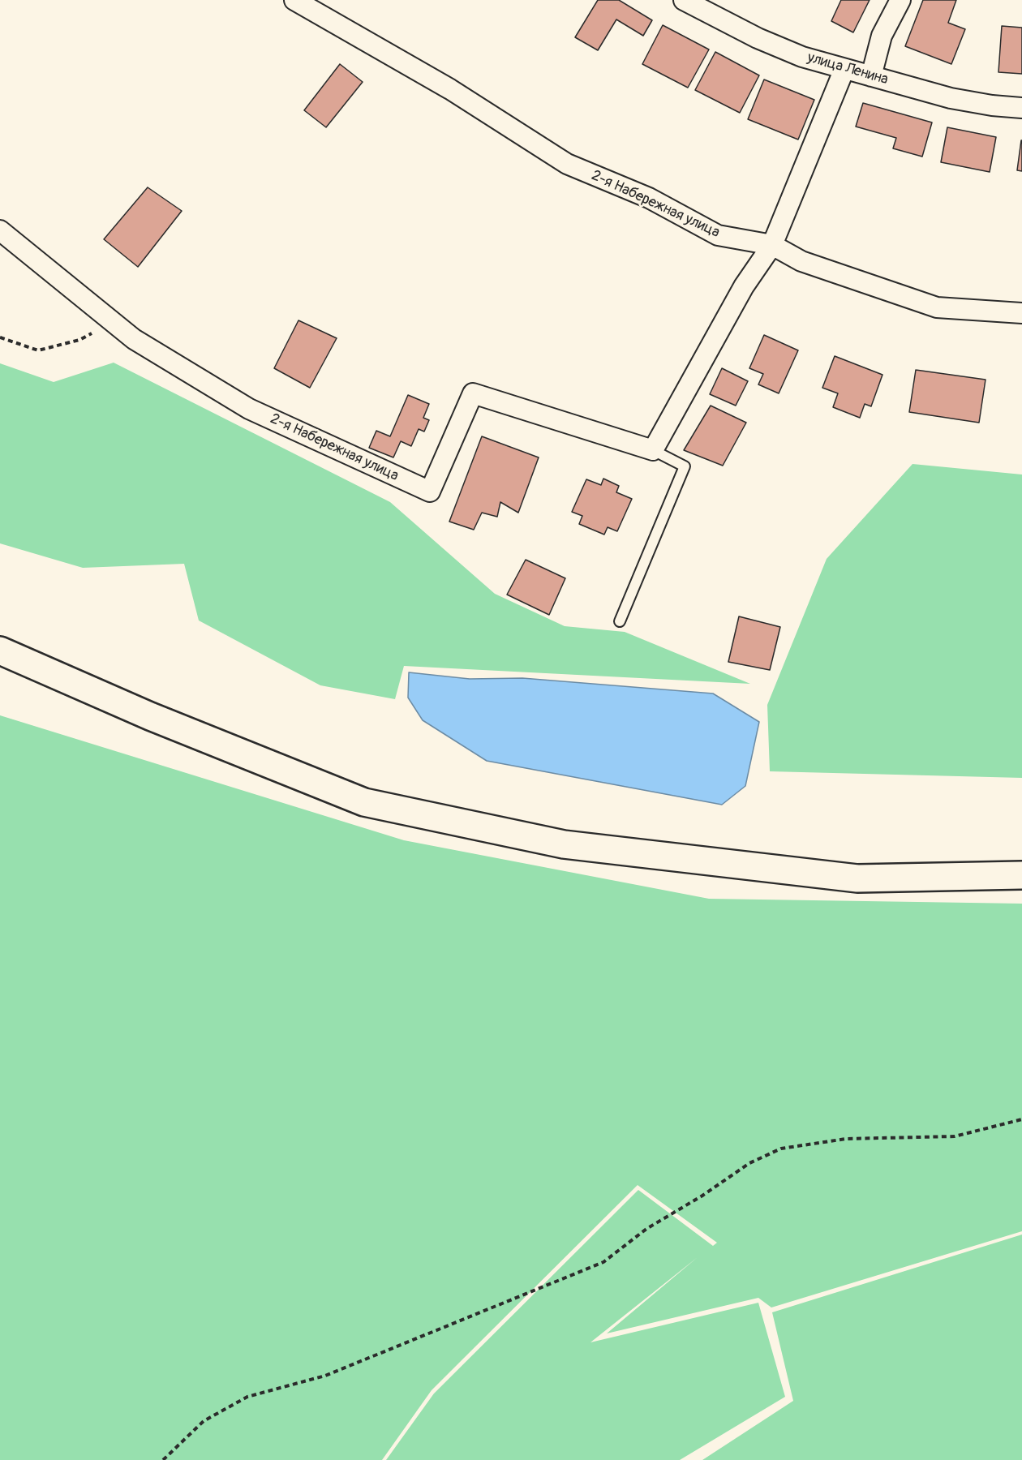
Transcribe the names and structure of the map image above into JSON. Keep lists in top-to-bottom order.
{
  "streets": {
    "street": ["улица Ленина", "2-я Набережная улица"]
  }
}
